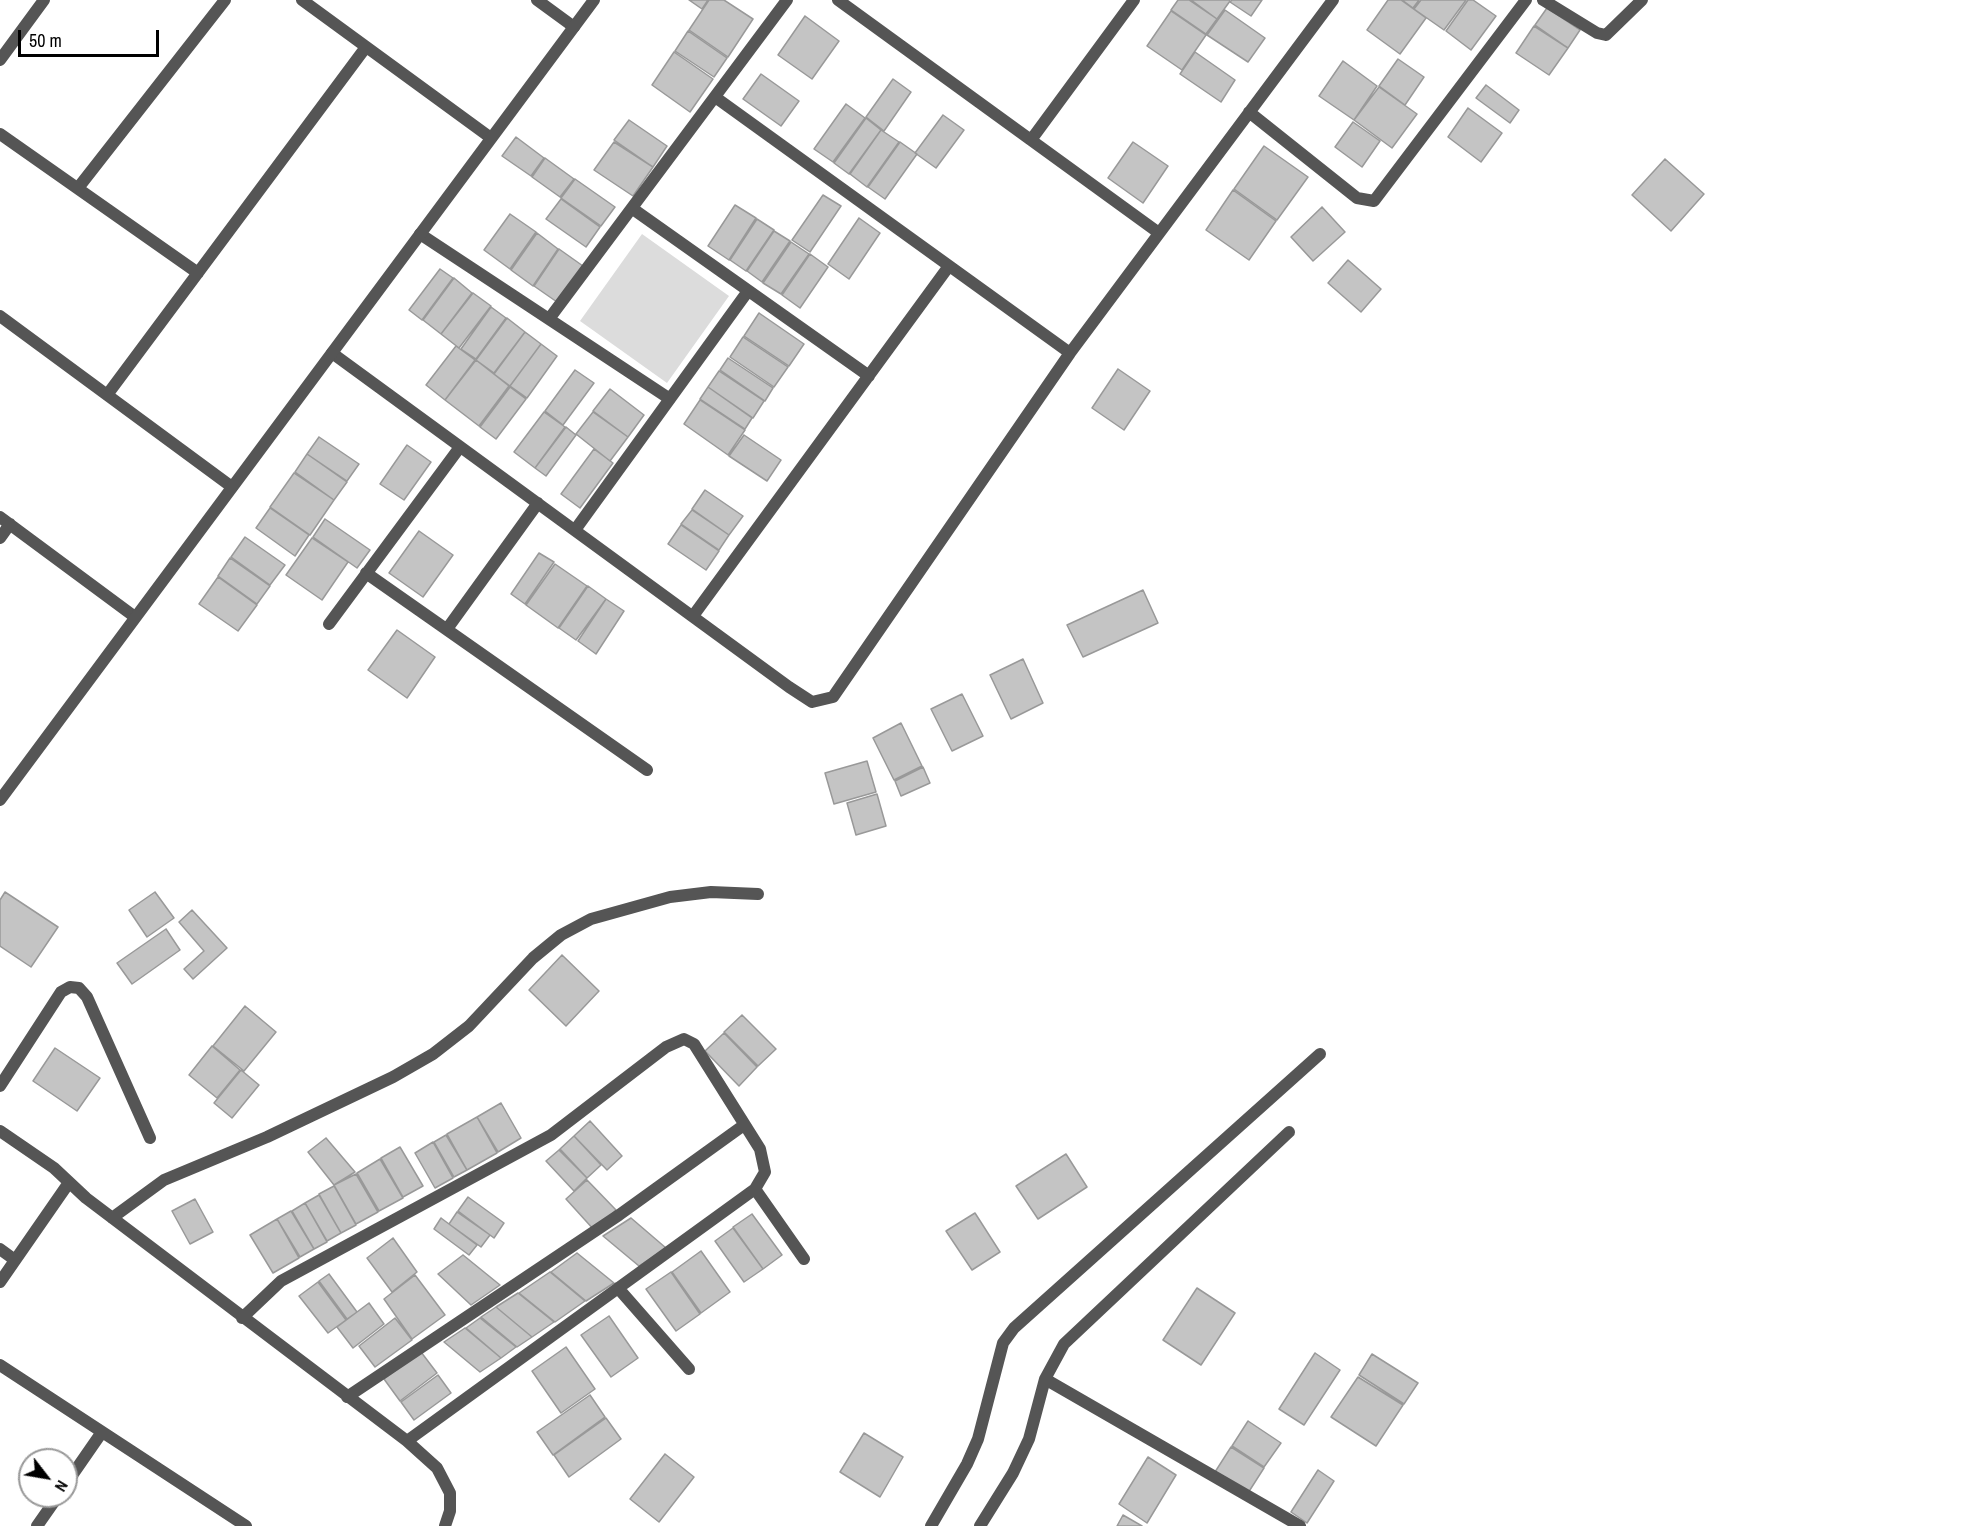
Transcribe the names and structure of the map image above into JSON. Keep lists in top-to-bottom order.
{
  "scale_bar": "50 m",
  "north": "bottom right"
}
